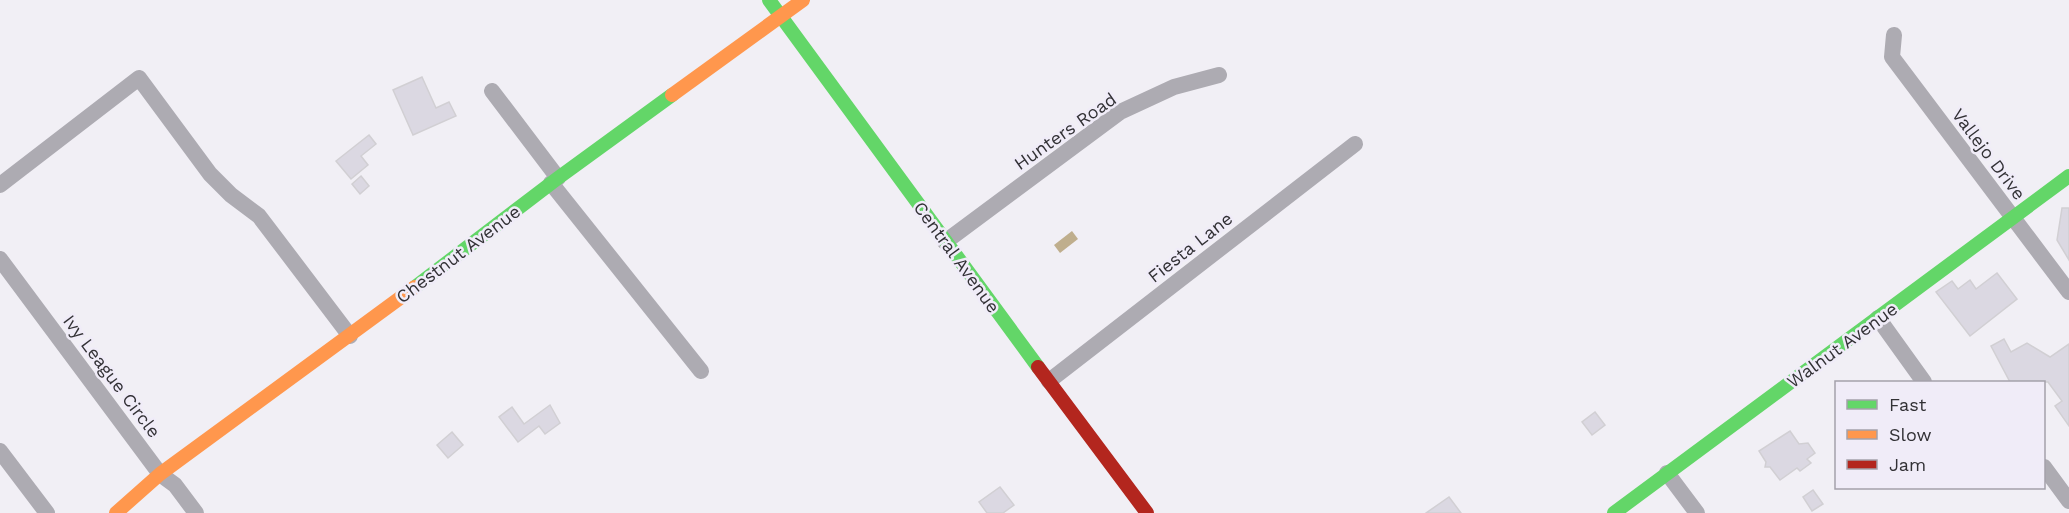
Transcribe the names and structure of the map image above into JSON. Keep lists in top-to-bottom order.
{
  "streets": {
    "street": [
      "Hunters Road",
      "Vallejo Drive",
      "Fiesta Lane",
      "Chestnut Avenue",
      "Central Avenue",
      "Walnut Avenue",
      "Ivy League Circle"
    ]
  },
  "crossings": [
    ["Hunters Road", "Central Avenue"],
    ["Vallejo Drive", "Walnut Avenue"],
    ["Fiesta Lane", "Central Avenue"],
    ["Chestnut Avenue", "Central Avenue"],
    ["Chestnut Avenue", "Ivy League Circle"]
  ],
  "legend": ["Fast", "Slow", "Jam"]
}
